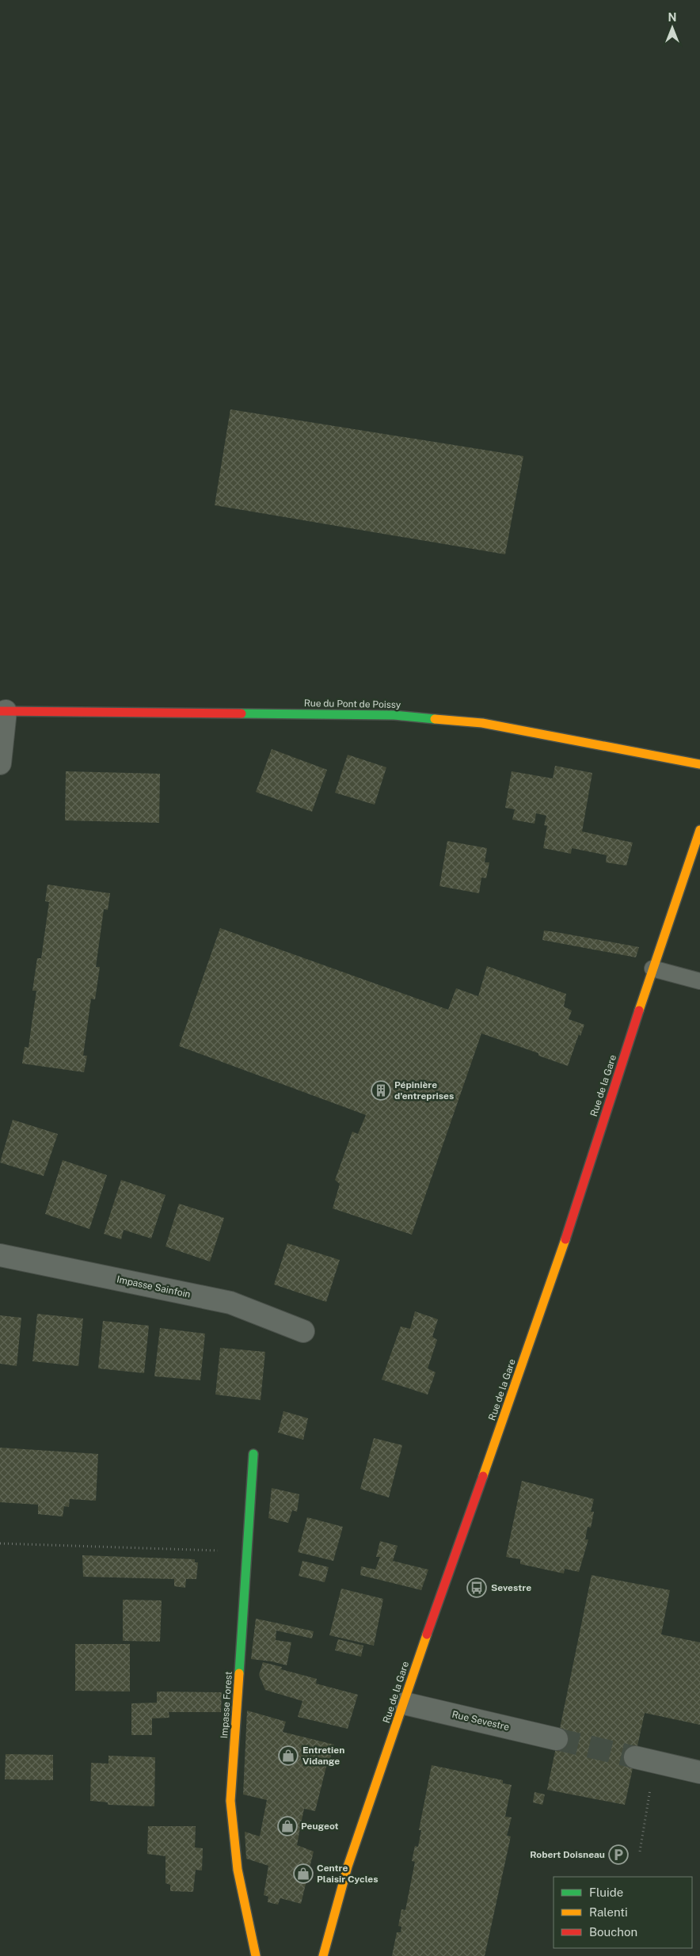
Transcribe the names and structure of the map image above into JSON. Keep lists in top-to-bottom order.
{
  "streets": {
    "street": [
      "Rue du Pont de Poissy",
      "Rue de la Gare",
      "Impasse Sainfoin",
      "Impasse Forest",
      "Rue Sevestre"
    ]
  },
  "crossings": [
    ["Rue de la Gare", "Rue Sevestre"]
  ],
  "places": {
    "building": ["Pépinière d'entreprises"],
    "bus stop": ["Sevestre"],
    "shop": ["Entretien Vidange", "Peugeot", "Centre Plaisir Cycles"],
    "parking": ["Robert Doisneau"]
  },
  "legend": ["Fluide", "Ralenti", "Bouchon"],
  "north": "top"
}
